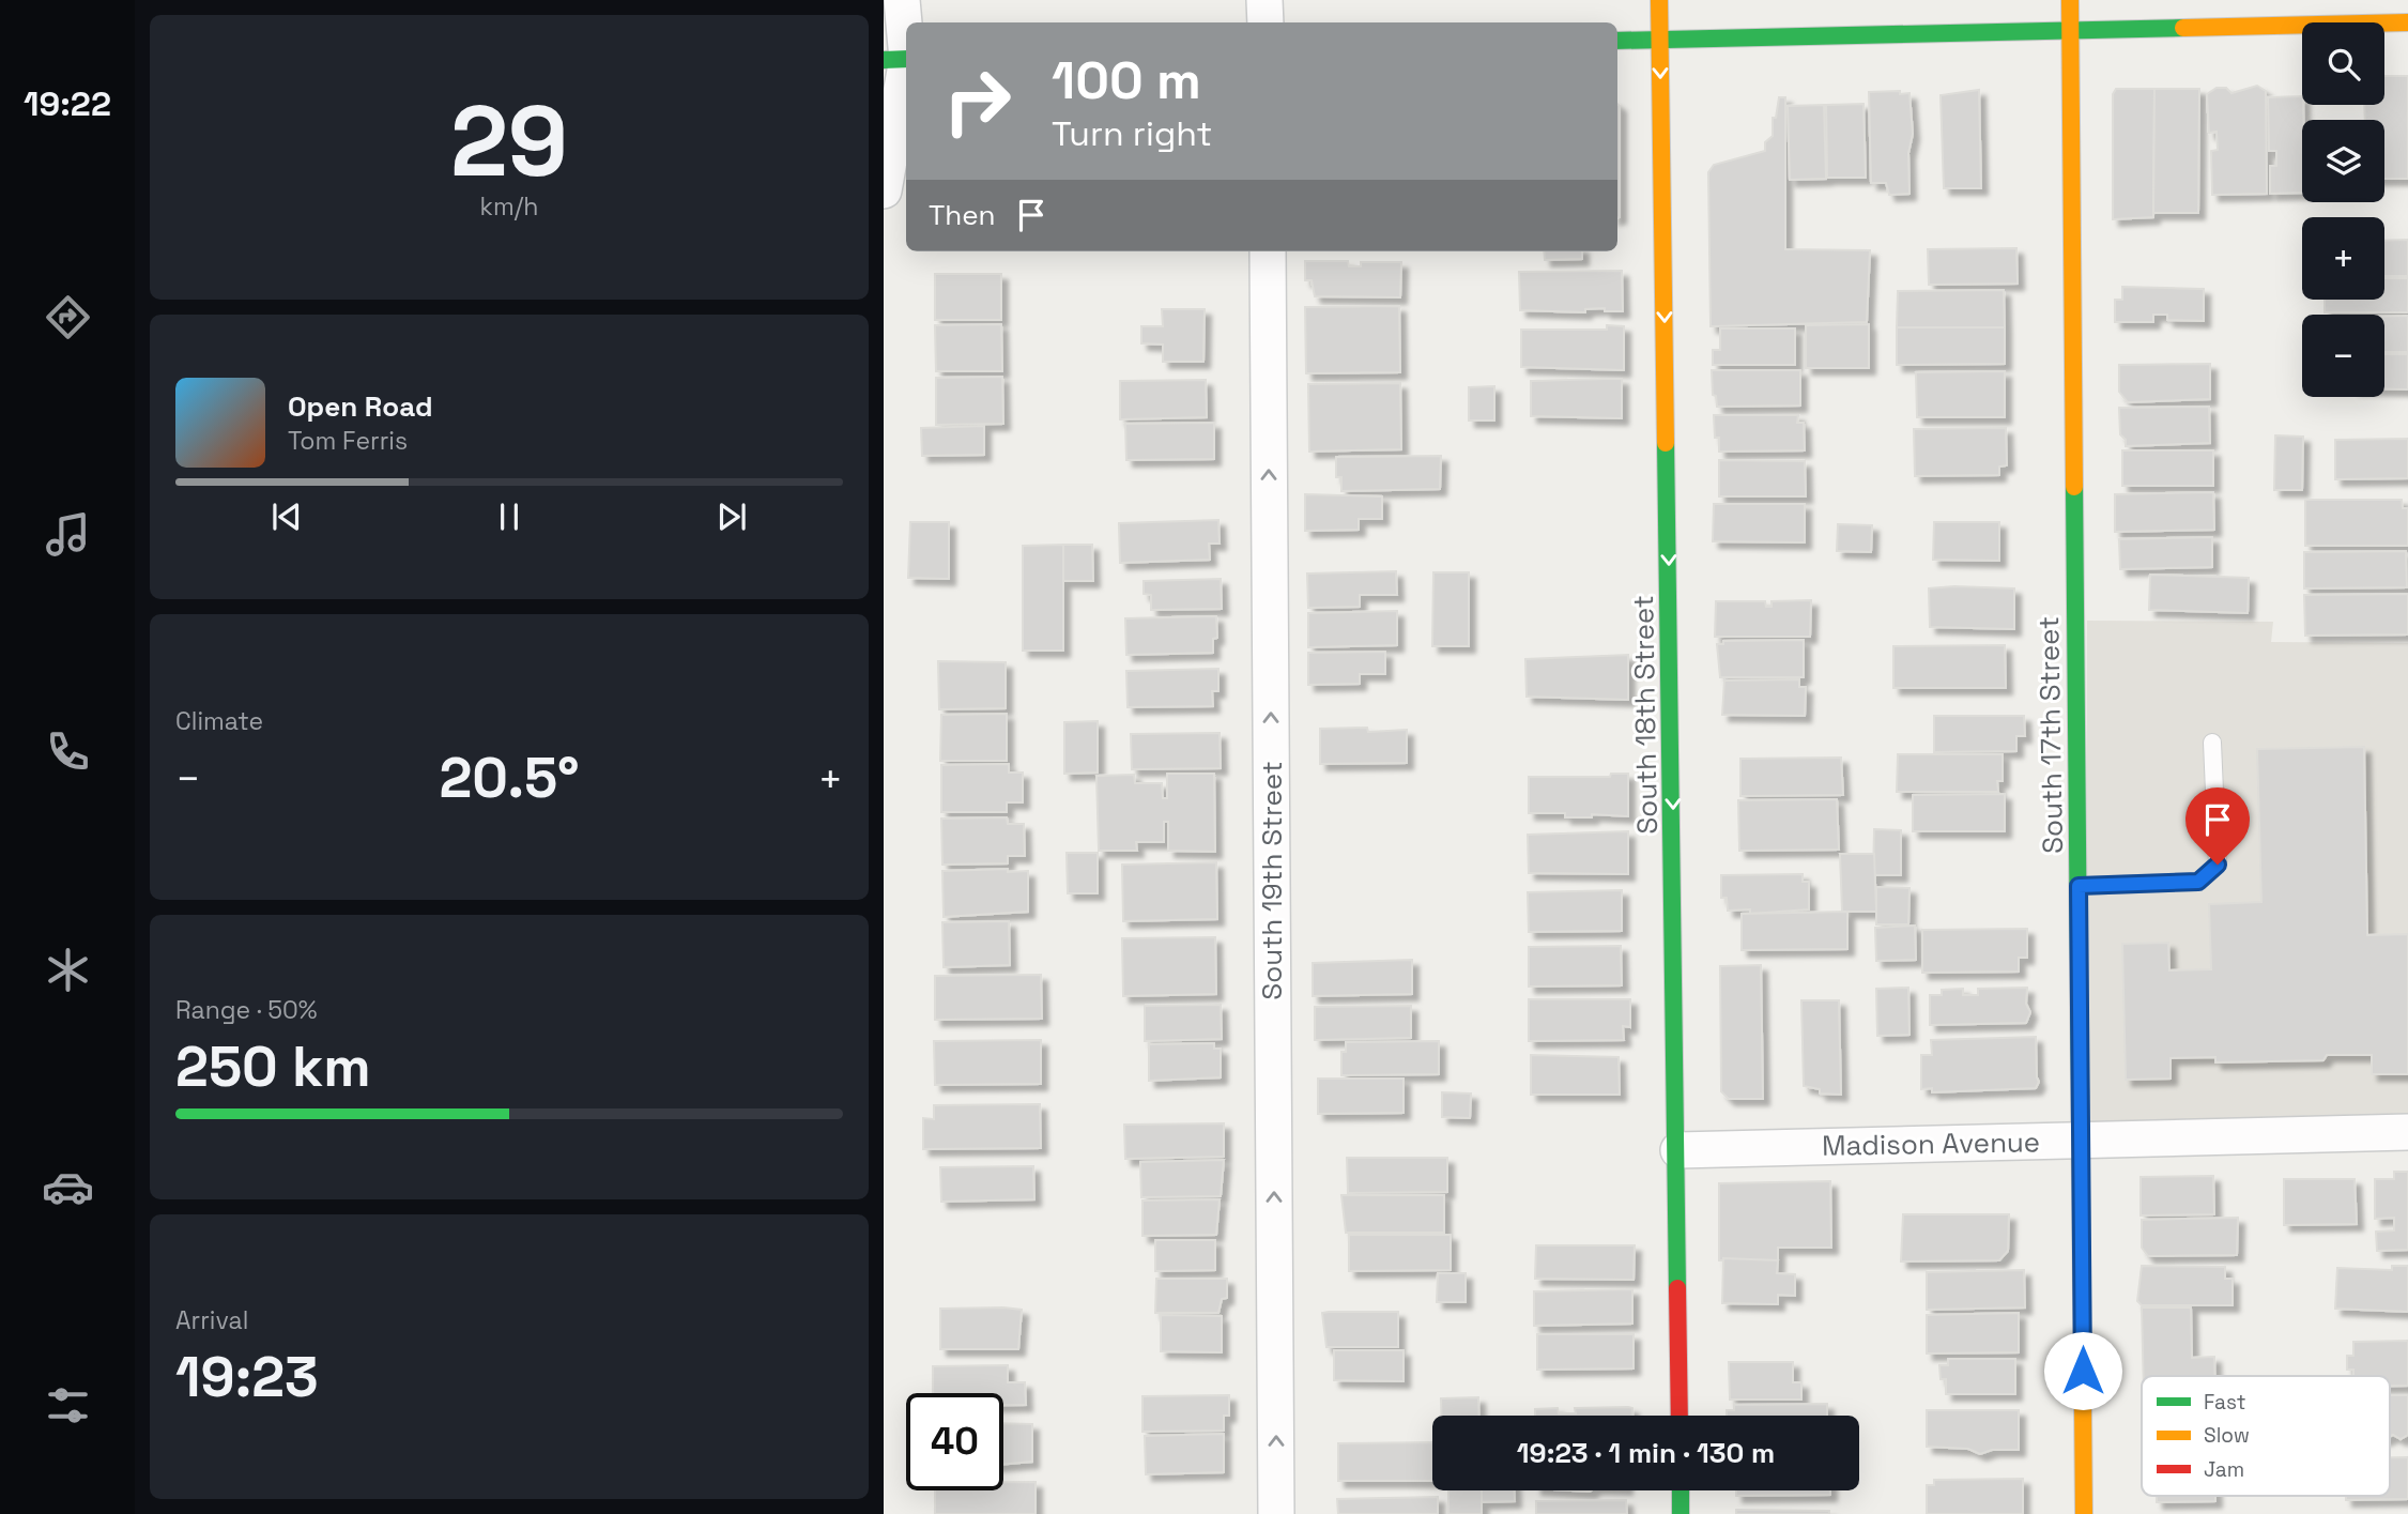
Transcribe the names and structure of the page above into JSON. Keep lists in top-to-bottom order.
{
  "streets": {
    "street": [
      "South 18th Street",
      "South 17th Street",
      "South 19th Street",
      "Madison Avenue"
    ]
  },
  "crossings": [
    ["South 18th Street", "Madison Avenue"],
    ["South 17th Street", "Madison Avenue"]
  ],
  "one_way": ["South 18th Street", "South 19th Street"],
  "legend": ["Fast", "Slow", "Jam"],
  "page": {
    "tabs": "19:22",
    "tile": [
      ["29", "km/h"],
      "Climate",
      ["Range · 50%", "250 km"],
      ["Arrival", "19:23"]
    ],
    "map_buttons": ["+", "−"],
    "turn": ["100 m", "Turn right"],
    "then": "Then",
    "song": ["Open Road", "Tom Ferris"],
    "heat": ["−", "20.5°", "+"],
    "limit": "40",
    "trip": "19:23 · 1 min · 130 m"
  }
}
